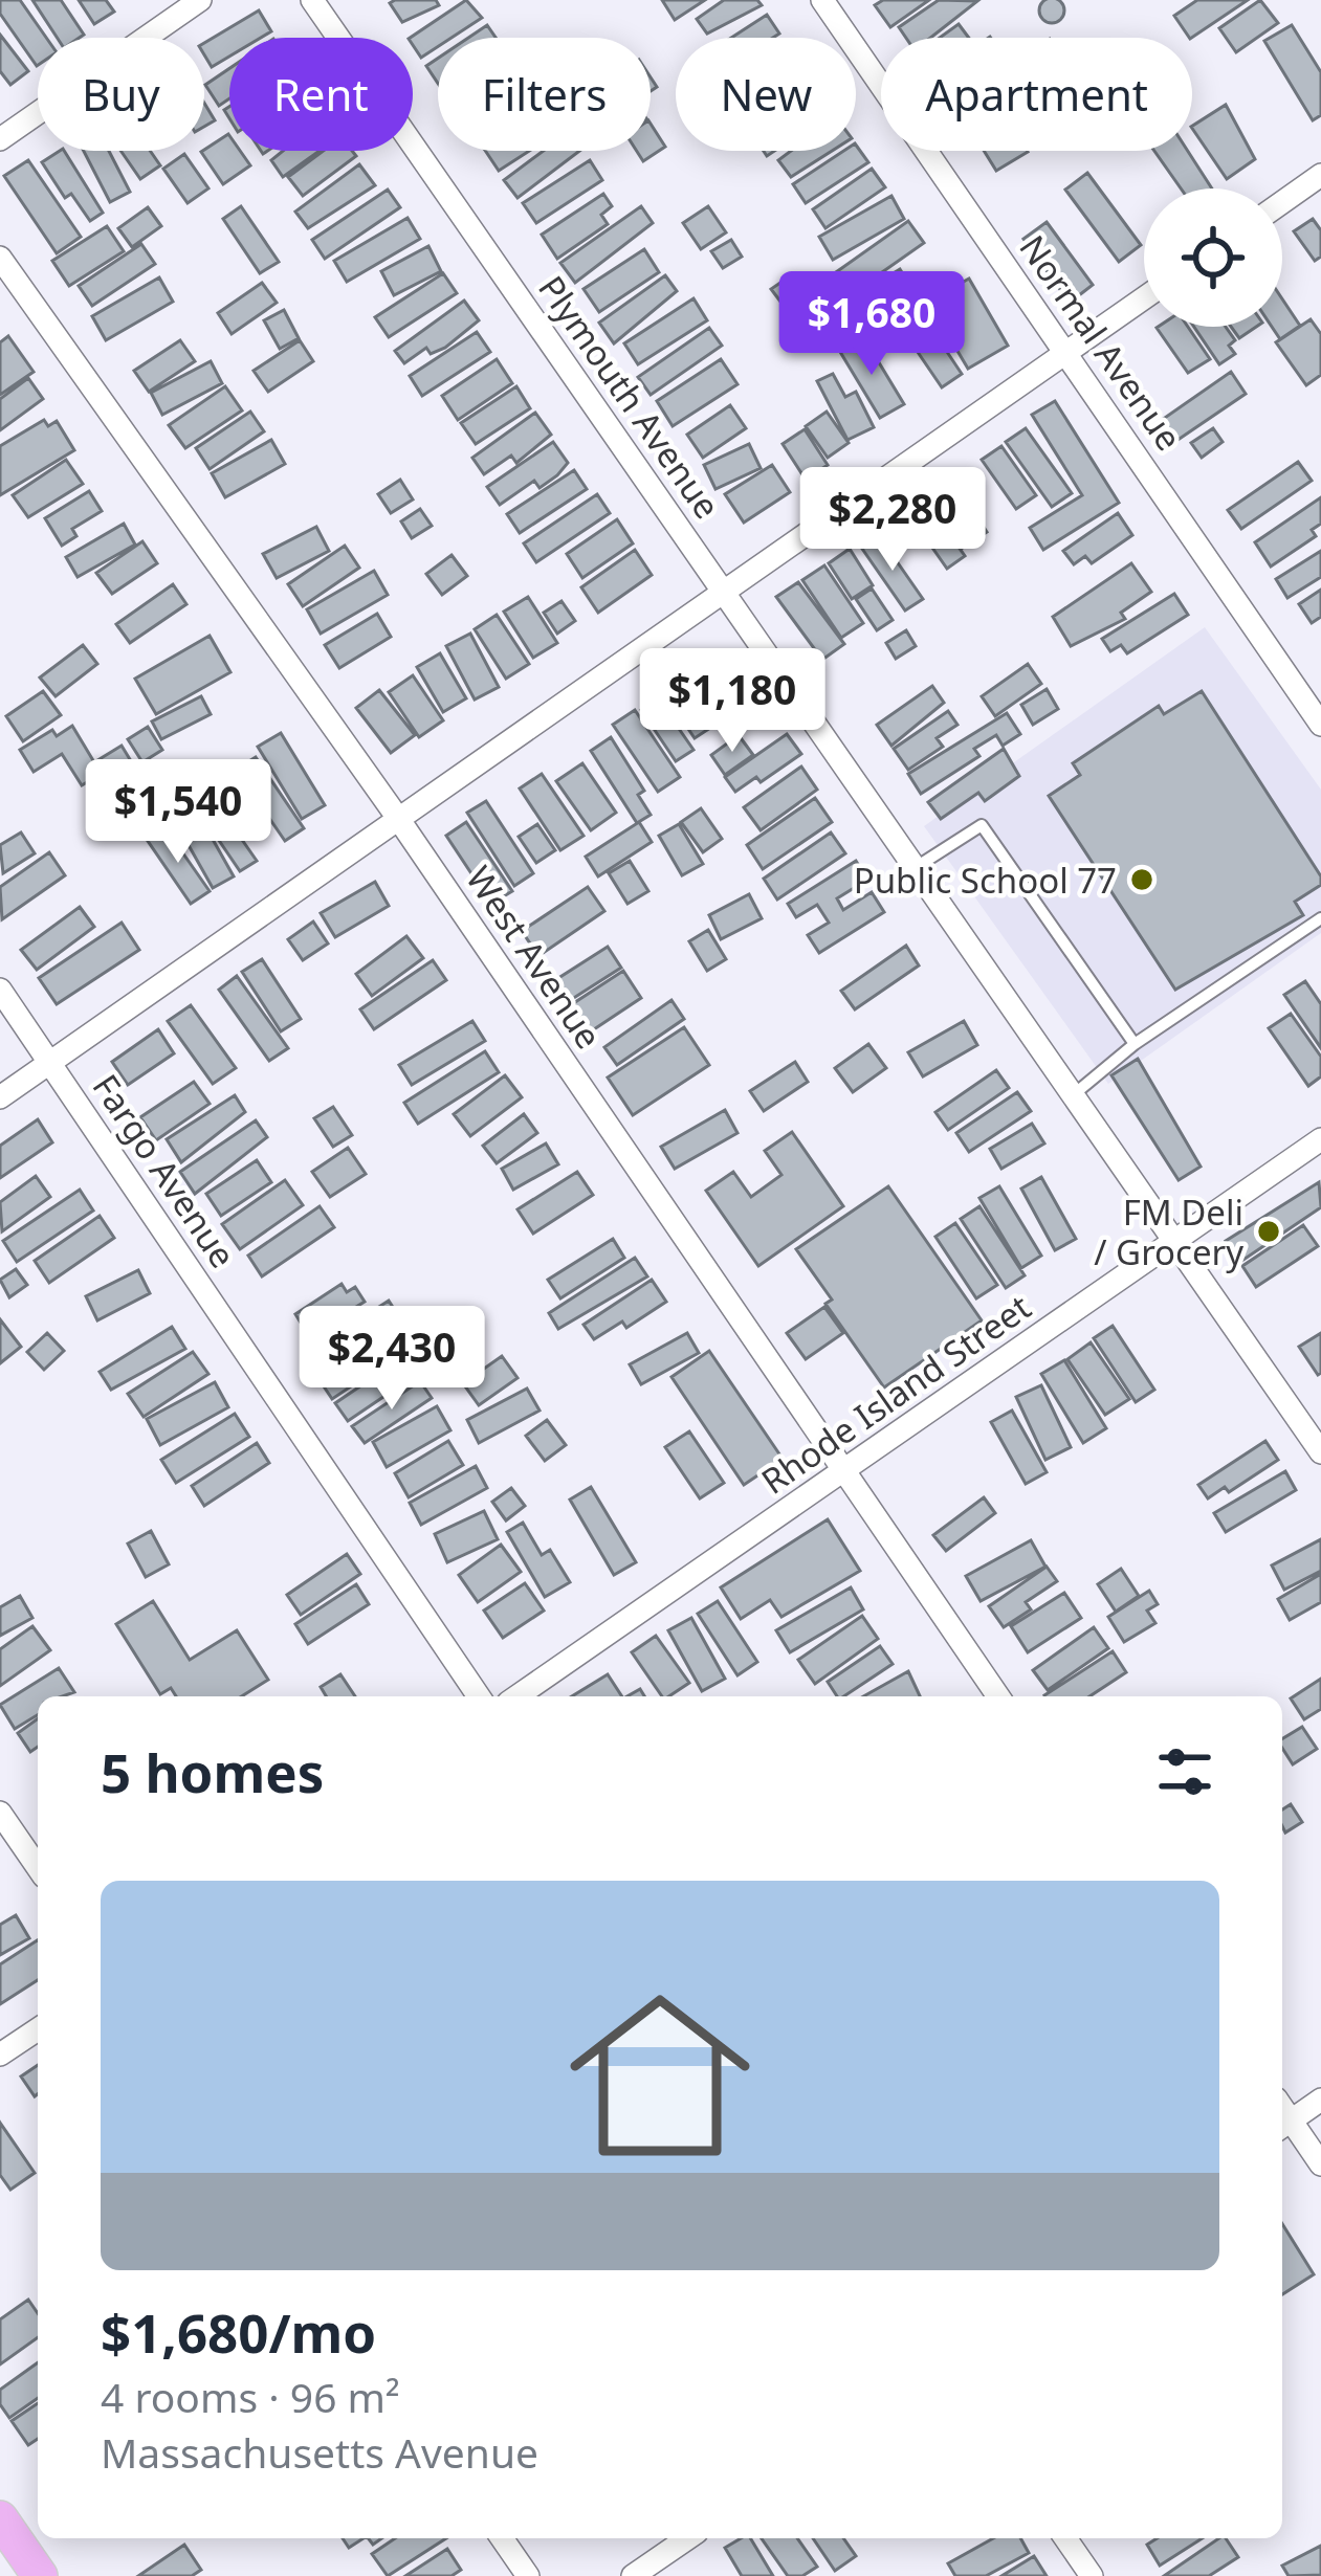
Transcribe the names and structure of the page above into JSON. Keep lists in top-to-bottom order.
{
  "streets": {
    "street": [
      "Normal Avenue",
      "Plymouth Avenue",
      "West Avenue",
      "Fargo Avenue",
      "Rhode Island Street"
    ]
  },
  "crossings": [
    ["Plymouth Avenue", "Rhode Island Street"],
    ["West Avenue", "Rhode Island Street"]
  ],
  "places": ["Public School 77", "FM Deli / Grocery"],
  "page": {
    "chip": [
      "Buy",
      "Rent",
      "Filters",
      "New",
      "Apartment"
    ],
    "price": [
      "$1,680",
      "$2,280",
      "$1,180",
      "$1,540",
      "$2,430"
    ],
    "heading": "5 homes",
    "list": [
      {
        "name": "$1,680/mo",
        "note": "4 rooms · 96 m² · Massachusetts Avenue"
      }
    ]
  }
}
